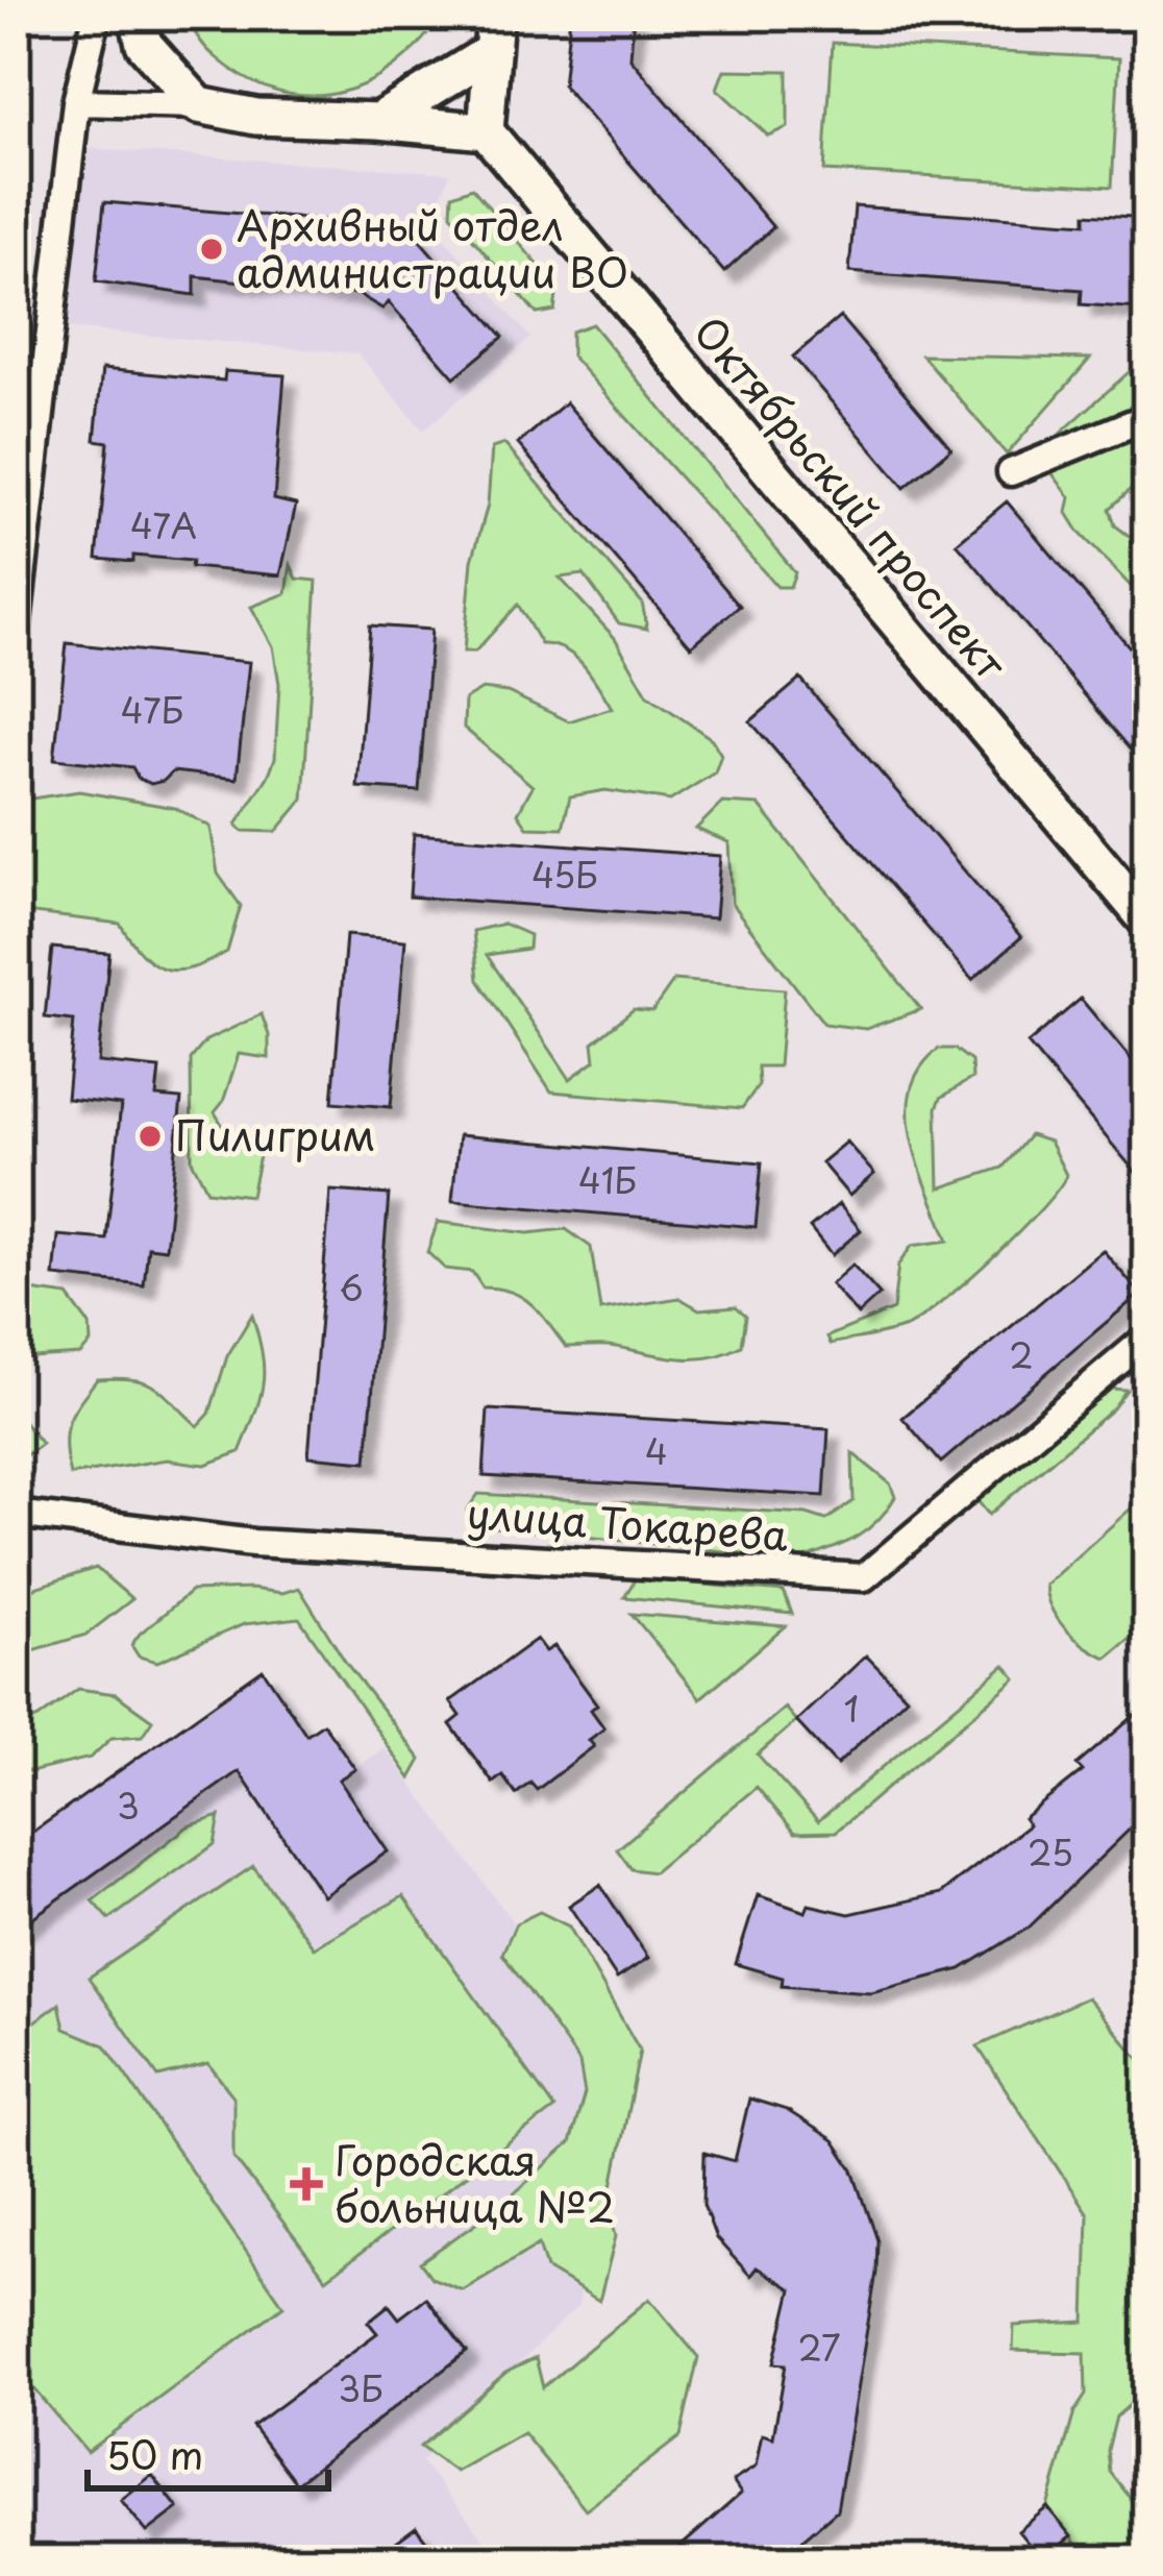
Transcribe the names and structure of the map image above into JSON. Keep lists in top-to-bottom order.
{
  "streets": {
    "main road": ["Октябрьский проспект"],
    "street": ["улица Токарева"]
  },
  "places": {
    "other": ["Архивный отдел администрации ВО", "Пилигрим"],
    "health": ["Городская больница №2"]
  },
  "house_numbers": [
    "47А",
    "47Б",
    "45Б",
    "41Б",
    "6",
    "2",
    "4",
    "1",
    "3",
    "25",
    "27",
    "3Б"
  ],
  "scale_bar": "50 m"
}
